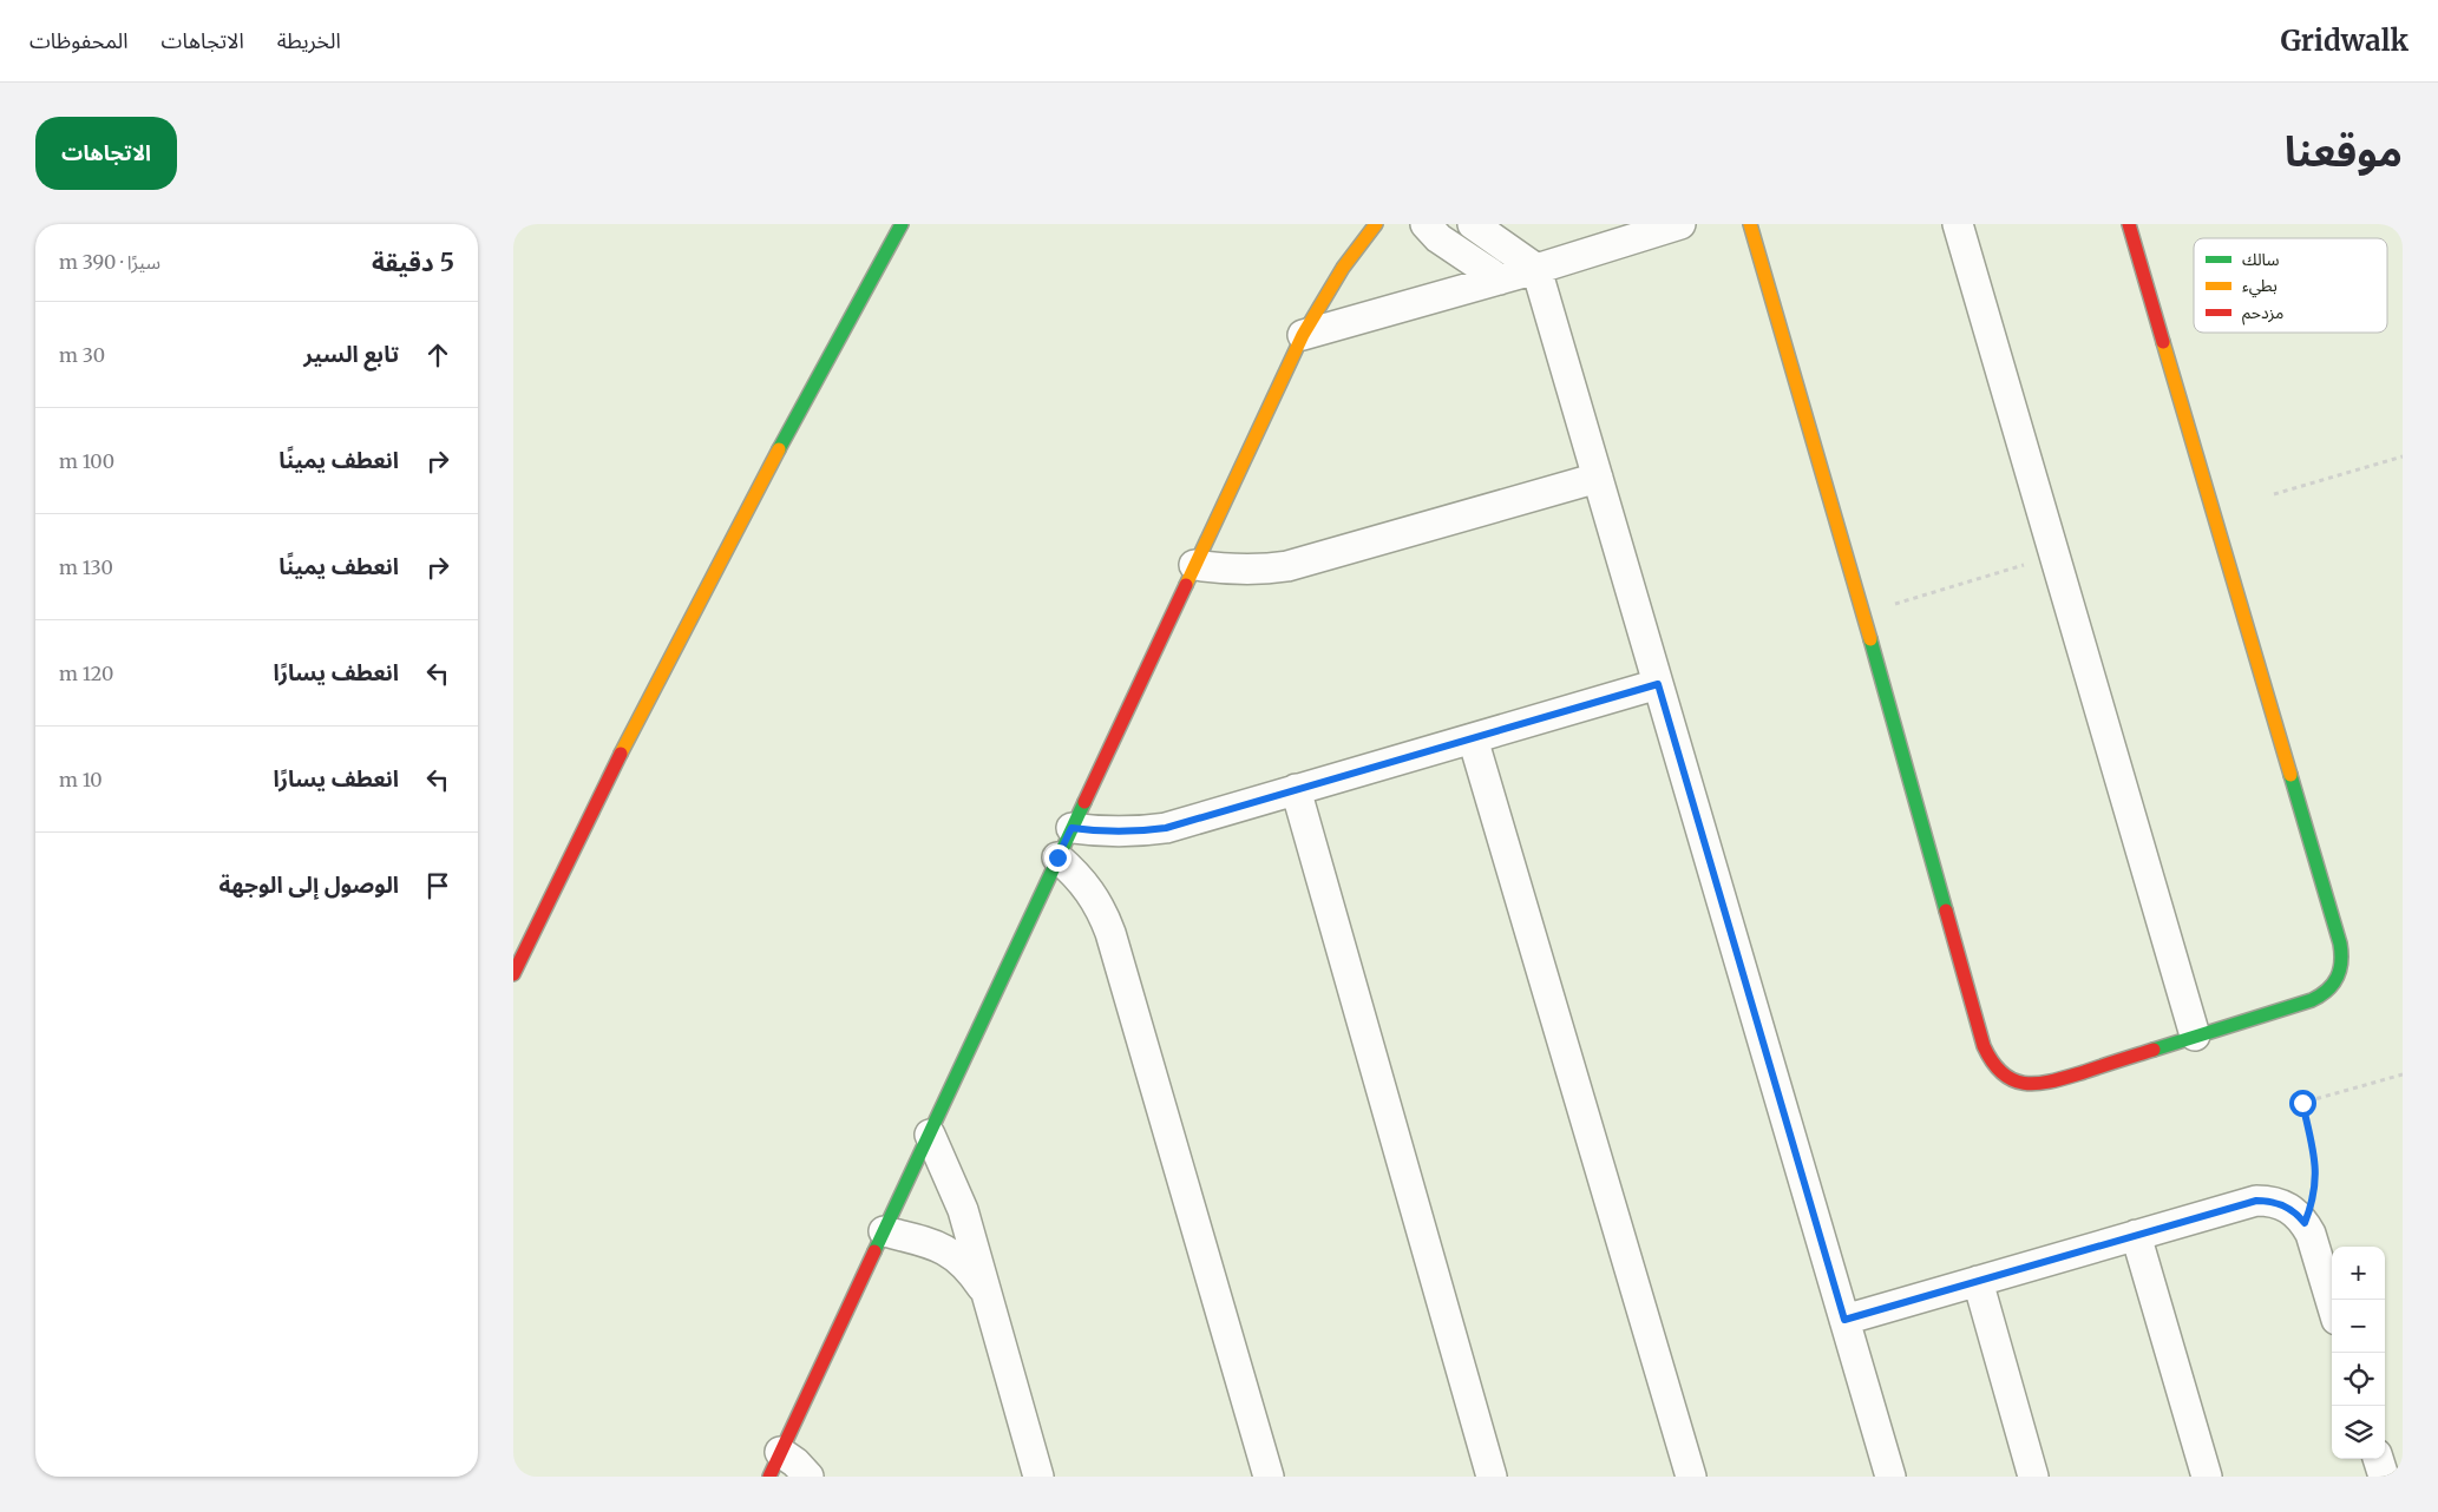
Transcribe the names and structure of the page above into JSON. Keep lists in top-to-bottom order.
{
  "legend": ["سالك", "بطيء", "مزدحم"],
  "page": {
    "header": "Gridwalk",
    "nav": ["الخريطة", "الاتجاهات", "المحفوظات"],
    "title": "موقعنا",
    "buttons": "الاتجاهات",
    "heading": ["5 دقيقة", "سيرًا · 390 m"],
    "list": [
      ["تابع السير", "30 m"],
      ["انعطف يمينًا", "100 m"],
      ["انعطف يمينًا", "130 m"],
      ["انعطف يسارًا", "120 m"],
      ["انعطف يسارًا", "10 m"],
      "الوصول إلى الوجهة"
    ],
    "map_buttons": ["+", "−"]
  }
}
